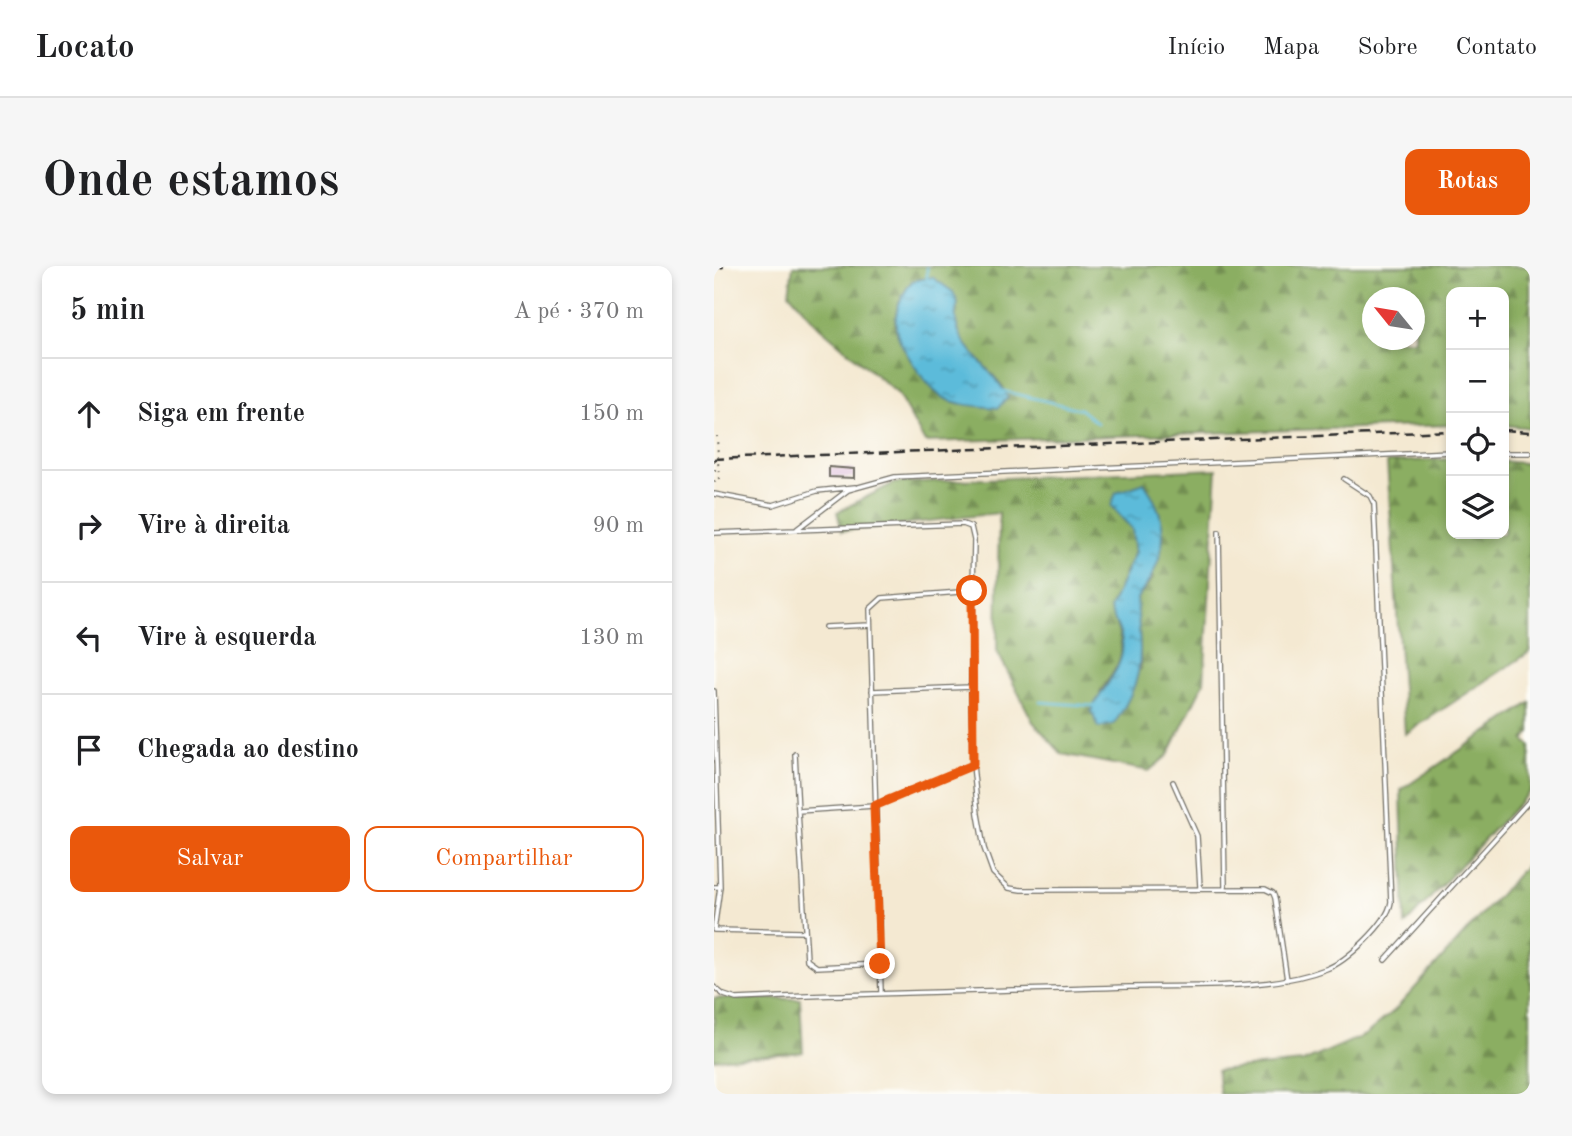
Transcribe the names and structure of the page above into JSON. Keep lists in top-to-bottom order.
{
  "north": "top left",
  "page": {
    "header": "Locato",
    "nav": [
      "Início",
      "Mapa",
      "Sobre",
      "Contato"
    ],
    "buttons": [
      "Rotas",
      ["Salvar", "Compartilhar"]
    ],
    "title": "Onde estamos",
    "heading": ["5 min", "A pé · 370 m"],
    "map_buttons": ["+", "−"],
    "list": [
      ["Siga em frente", "150 m"],
      ["Vire à direita", "90 m"],
      ["Vire à esquerda", "130 m"],
      "Chegada ao destino"
    ]
  }
}
